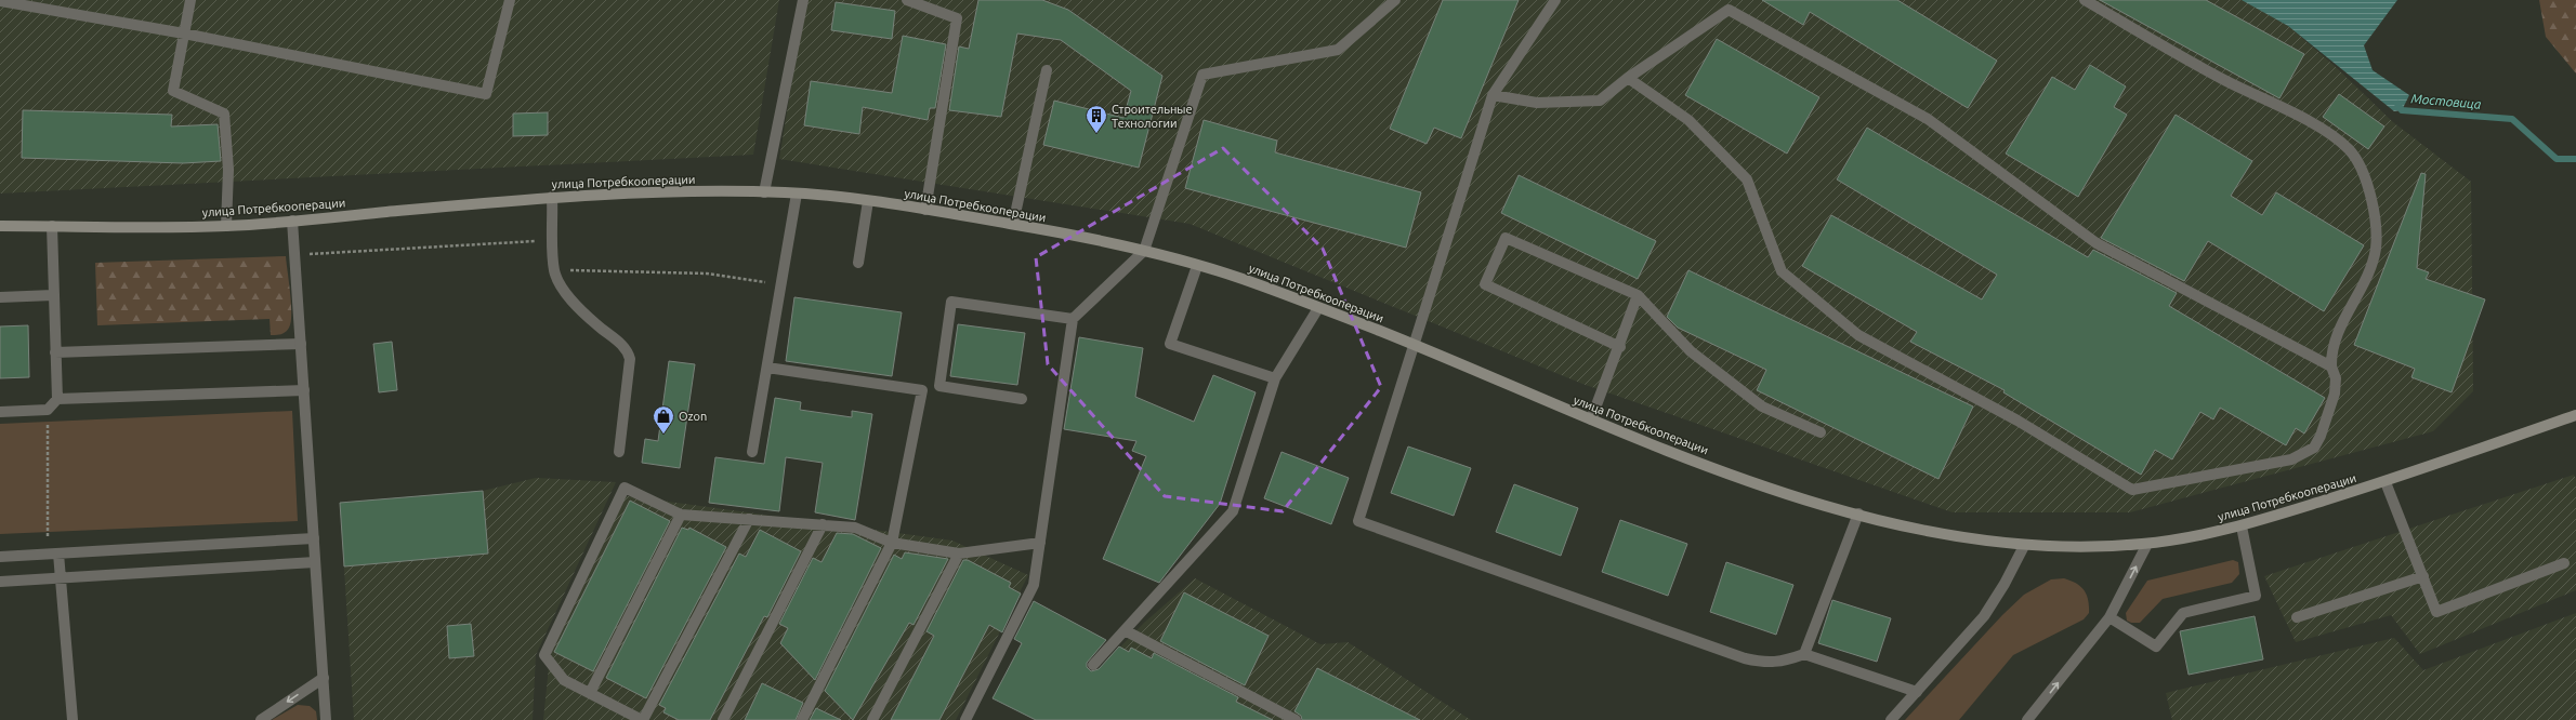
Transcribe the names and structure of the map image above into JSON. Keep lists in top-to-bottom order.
{
  "streets": {
    "main road": ["улица Потребкооперации"]
  },
  "water": ["Мостовица"],
  "places": {
    "building": ["Строительные Технологии"],
    "shop": ["Ozon"]
  }
}
